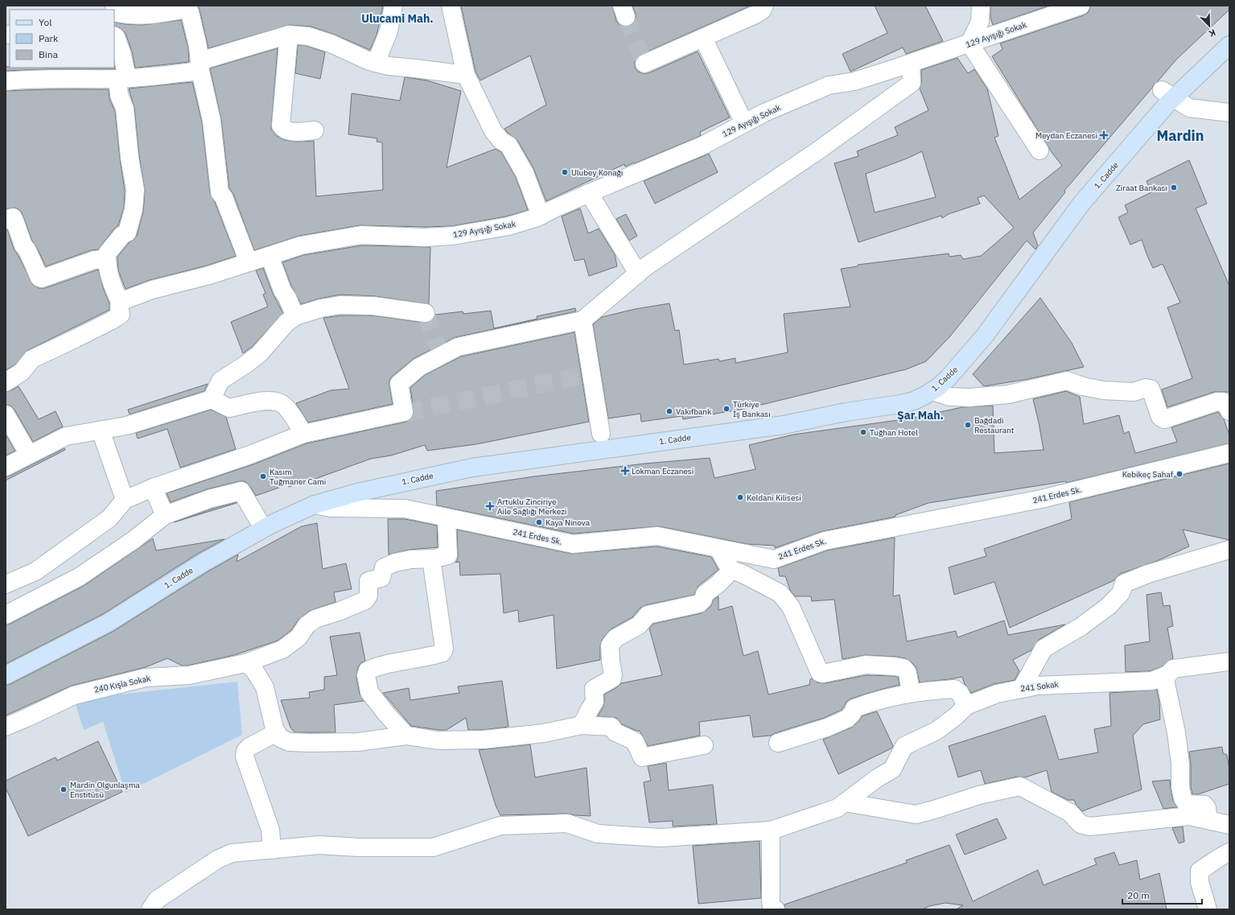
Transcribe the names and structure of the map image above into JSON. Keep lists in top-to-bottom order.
{
  "streets": {
    "main road": ["1. Cadde"],
    "street": [
      "129 Ayışığı Sokak",
      "241 Erdes Sk.",
      "240 Kışla Sokak",
      "241 Sokak"
    ]
  },
  "crossings": [
    ["1. Cadde", "241 Erdes Sk."]
  ],
  "districts": ["Ulucami Mah.", "Mardin", "Şar Mah."],
  "places": {
    "health": ["Meydan Eczanesi", "Lokman Eczanesi", "Artuklu Zinciriye Aile Sağlığı Merkezi"],
    "other": [
      "Ulubey Konağı",
      "Ziraat Bankası",
      "Türkiye İş Bankası",
      "Vakıfbank",
      "Bağdadi Restaurant",
      "Tuğhan Hotel",
      "Kebikeç Sahaf",
      "Kasım Tuğmaner Cami",
      "Keldani Kilisesi",
      "Kaya Ninova",
      "Mardin Olgunlaşma Enstitüsü"
    ]
  },
  "legend": ["Yol", "Park", "Bina"],
  "scale_bar": "20 m",
  "north": "bottom right"
}
